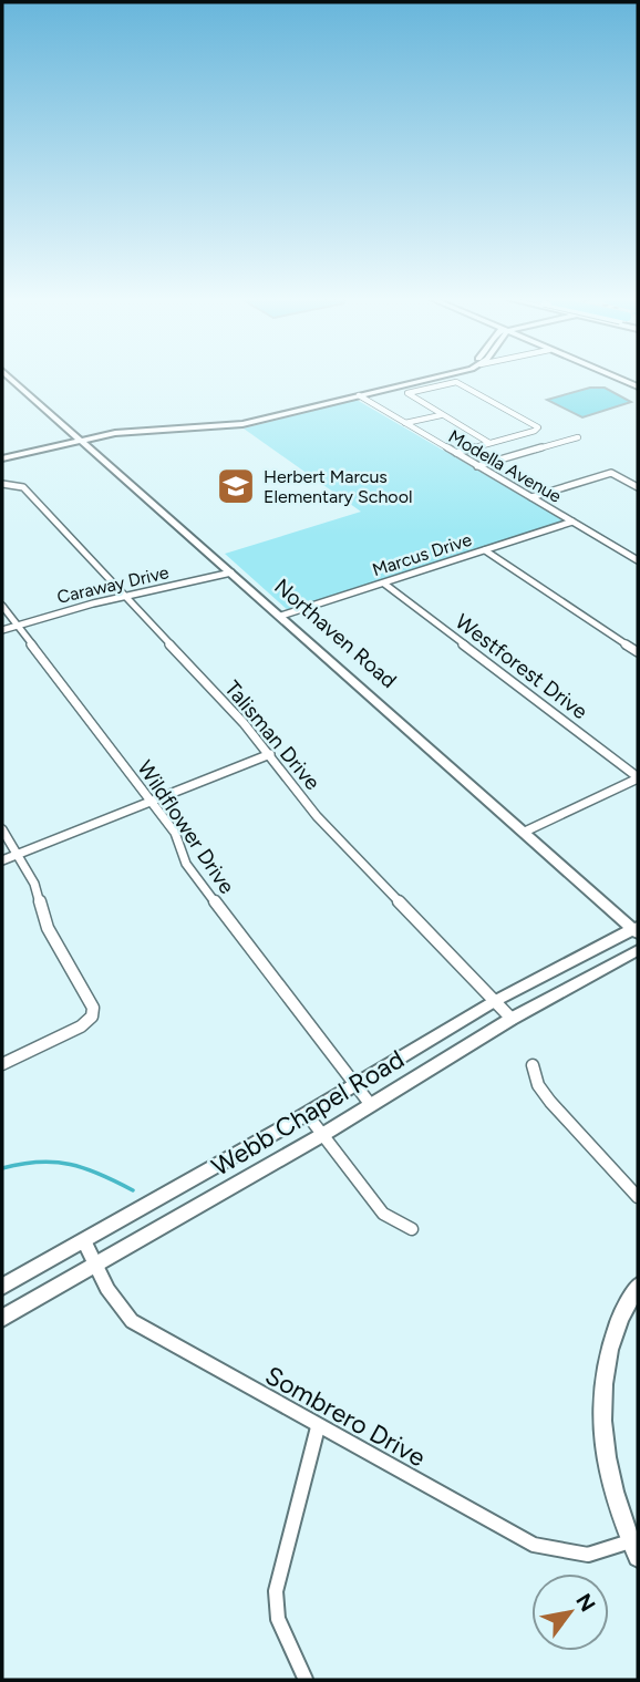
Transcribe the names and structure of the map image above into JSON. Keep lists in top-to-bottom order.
{
  "streets": {
    "main road": ["Northaven Road", "Webb Chapel Road"],
    "street": [
      "Modella Avenue",
      "Marcus Drive",
      "Caraway Drive",
      "Westforest Drive",
      "Talisman Drive",
      "Wildflower Drive",
      "Sombrero Drive"
    ]
  },
  "crossings": [
    ["Modella Avenue", "Marcus Drive"],
    ["Marcus Drive", "Northaven Road"],
    ["Marcus Drive", "Westforest Drive"],
    ["Caraway Drive", "Northaven Road"],
    ["Caraway Drive", "Talisman Drive"],
    ["Caraway Drive", "Wildflower Drive"],
    ["Northaven Road", "Webb Chapel Road"],
    ["Talisman Drive", "Webb Chapel Road"],
    ["Wildflower Drive", "Webb Chapel Road"],
    ["Webb Chapel Road", "Sombrero Drive"]
  ],
  "places": {
    "school or university": ["Herbert Marcus Elementary School"]
  },
  "north": "top right"
}
